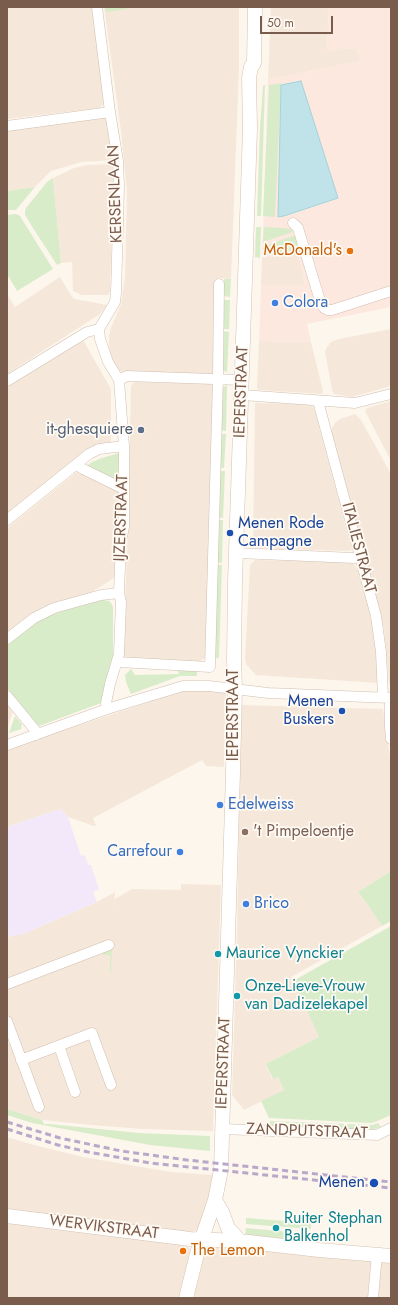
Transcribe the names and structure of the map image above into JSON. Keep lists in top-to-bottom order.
{
  "streets": {
    "street": [
      "KERSENLAAN",
      "IEPERSTRAAT",
      "IJZERSTRAAT",
      "ITALIESTRAAT",
      "ZANDPUTSTRAAT",
      "WERVIKSTRAAT"
    ]
  },
  "crossings": [
    ["KERSENLAAN", "IJZERSTRAAT"],
    ["IEPERSTRAAT", "IJZERSTRAAT"],
    ["IEPERSTRAAT", "ZANDPUTSTRAAT"],
    ["IEPERSTRAAT", "WERVIKSTRAAT"]
  ],
  "places": [
    "McDonald's",
    "Colora",
    "it-ghesquiere",
    "Menen Rode Campagne",
    "Menen Buskers",
    "Edelweiss",
    "'t Pimpeloentje",
    "Carrefour",
    "Brico",
    "Maurice Vynckier",
    "Onze-Lieve-Vrouw van Dadizelekapel",
    "Menen",
    "Ruiter Stephan Balkenhol",
    "The Lemon"
  ],
  "scale_bar": "50 m"
}
